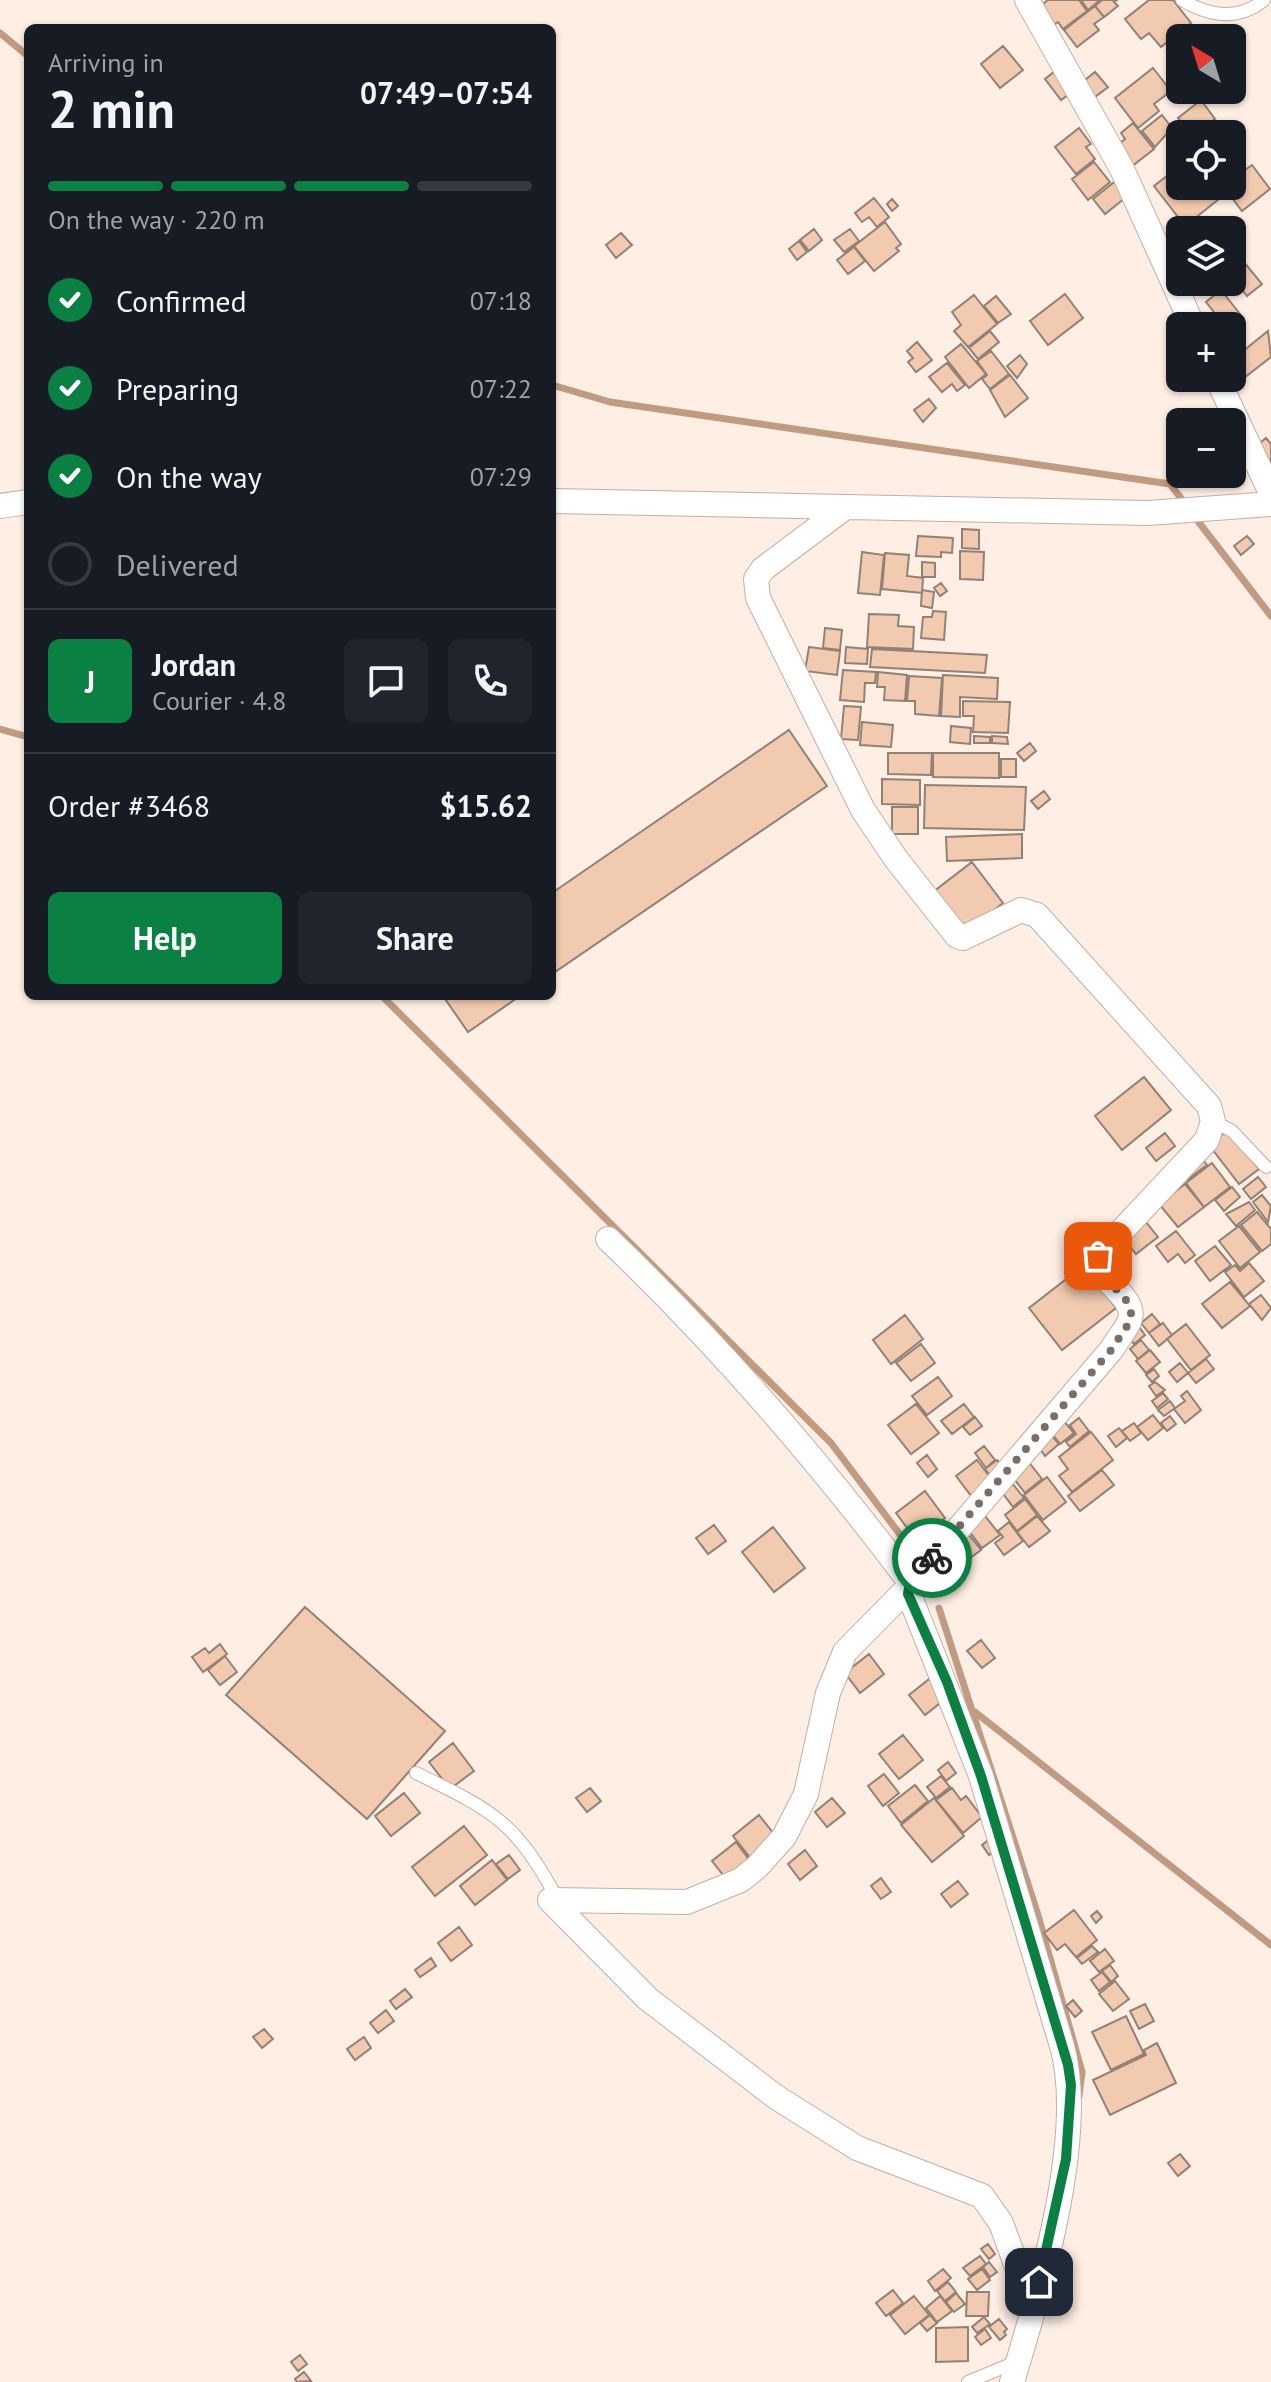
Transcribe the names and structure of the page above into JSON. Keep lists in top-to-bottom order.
{
  "north": "top left",
  "page": {
    "map_buttons": ["+", "−"],
    "heading": ["2 min", "Arriving in", "07:49–07:54"],
    "panel": [
      "Jordan",
      "Courier · 4.8",
      "Order #3468",
      "$15.62"
    ],
    "bar": "On the way · 220 m",
    "list": [
      ["Confirmed", "07:18"],
      ["Preparing", "07:22"],
      ["On the way", "07:29"],
      "Delivered"
    ],
    "round": "J",
    "buttons": ["Help", "Share"]
  }
}
